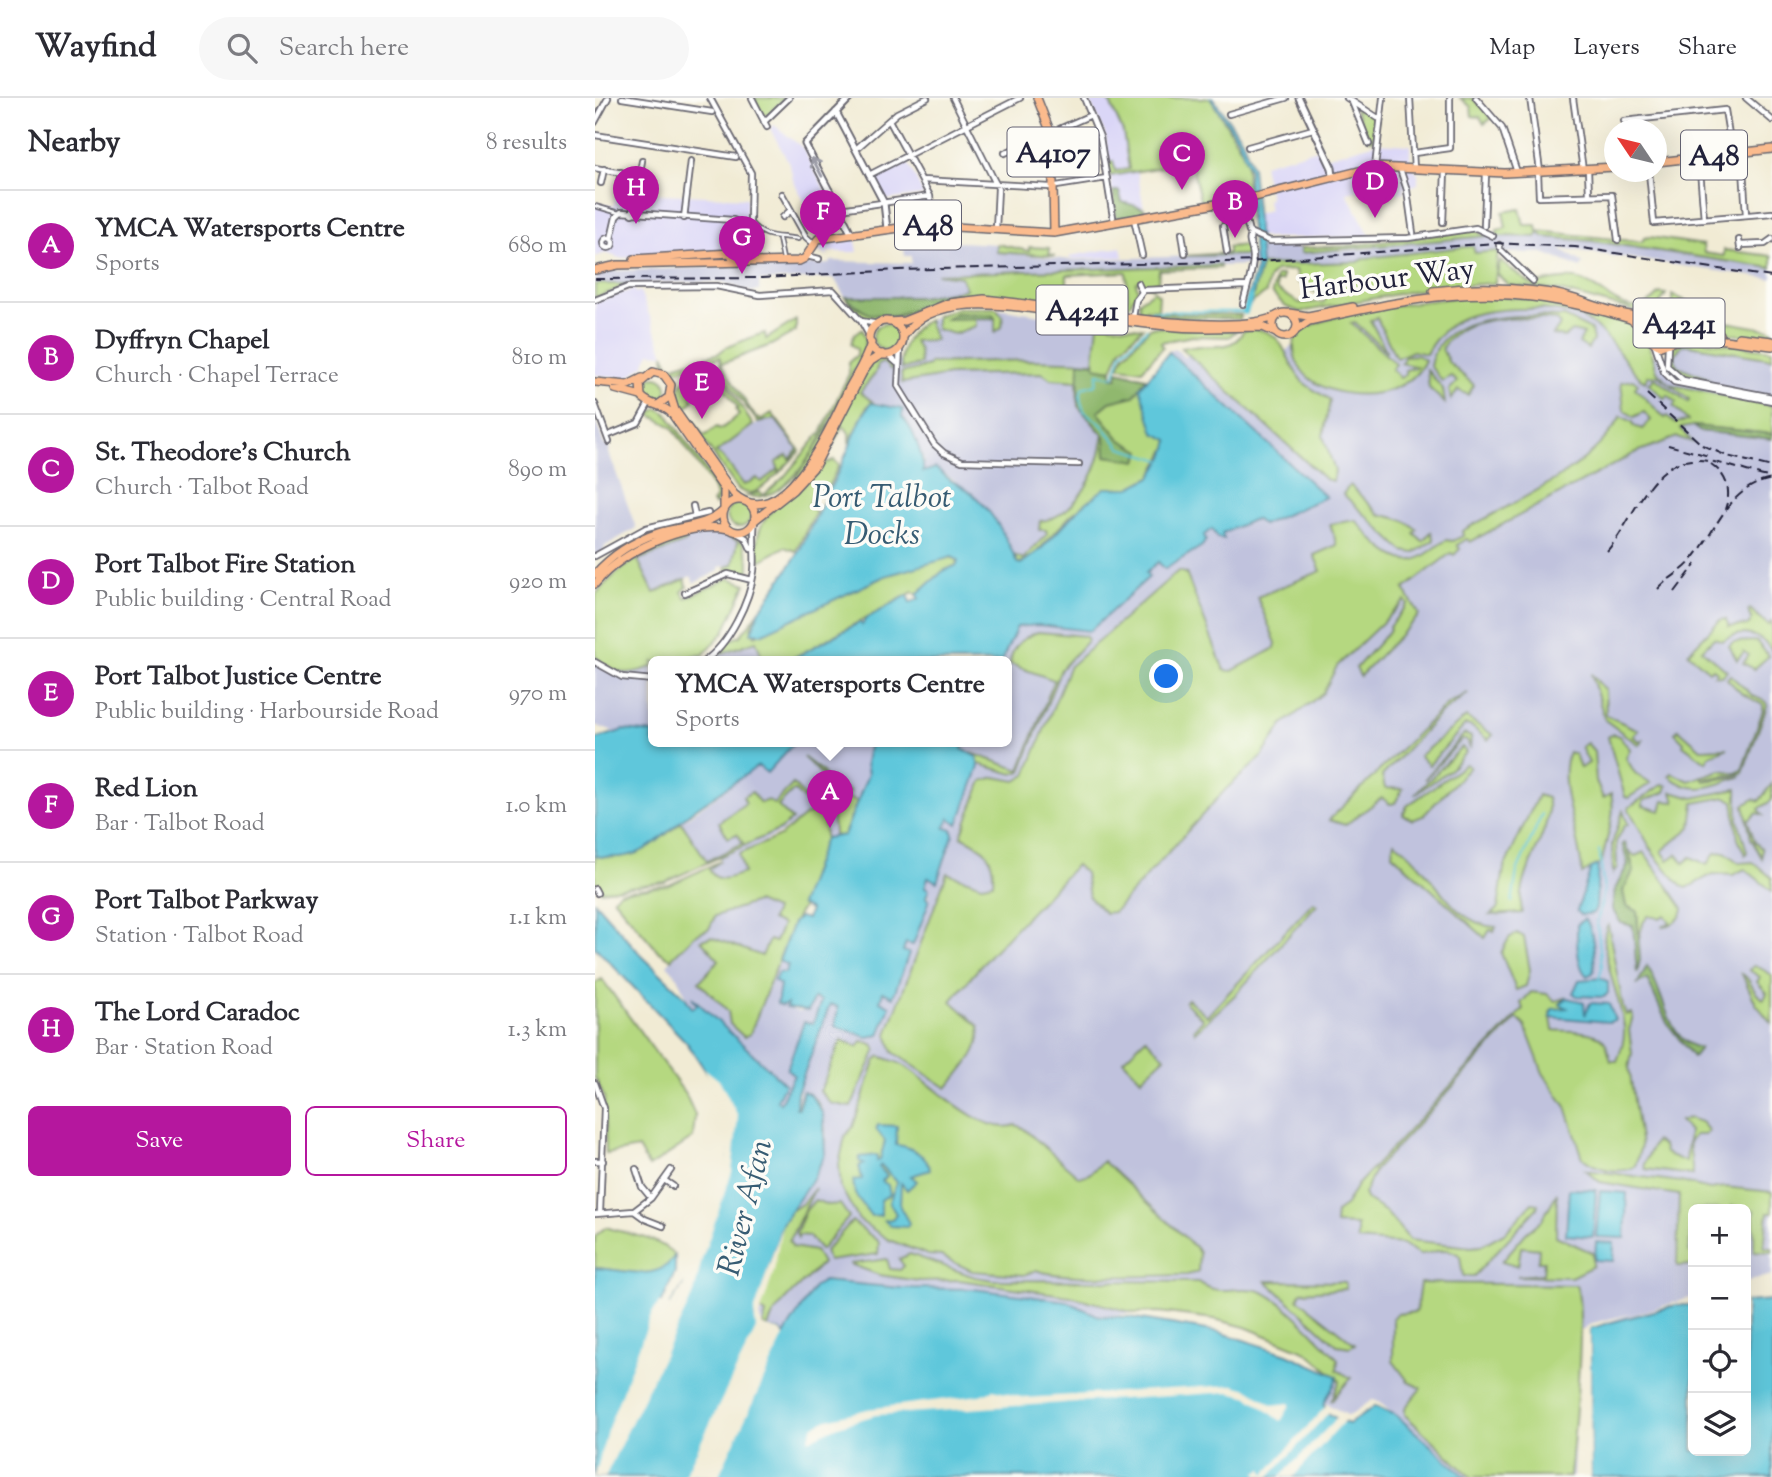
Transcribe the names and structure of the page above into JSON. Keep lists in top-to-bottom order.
{
  "streets": {
    "main road": [
      "A4107",
      "A48",
      "Harbour Way",
      "A4241"
    ]
  },
  "crossings": [
    ["A4107", "A48"],
    ["Harbour Way", "A4241"]
  ],
  "water": ["Port Talbot Docks", "River Afan"],
  "north": "top left",
  "page": {
    "header": "Wayfind",
    "search": "Search here",
    "nav": ["Map", "Layers", "Share"],
    "heading": ["Nearby", "8 results"],
    "pins": [
      "C",
      "D",
      "H",
      "B",
      "F",
      "G",
      "E",
      "A"
    ],
    "list": [
      {
        "mark": "A",
        "name": "YMCA Watersports Centre",
        "note": "Sports",
        "value": "680 m"
      },
      {
        "mark": "B",
        "name": "Dyffryn Chapel",
        "note": "Church · Chapel Terrace",
        "value": "810 m"
      },
      {
        "mark": "C",
        "name": "St. Theodore's Church",
        "note": "Church · Talbot Road",
        "value": "890 m"
      },
      {
        "mark": "D",
        "name": "Port Talbot Fire Station",
        "note": "Public building · Central Road",
        "value": "920 m"
      },
      {
        "mark": "E",
        "name": "Port Talbot Justice Centre",
        "note": "Public building · Harbourside Road",
        "value": "970 m"
      },
      {
        "mark": "F",
        "name": "Red Lion",
        "note": "Bar · Talbot Road",
        "value": "1.0 km"
      },
      {
        "mark": "G",
        "name": "Port Talbot Parkway",
        "note": "Station · Talbot Road",
        "value": "1.1 km"
      },
      {
        "mark": "H",
        "name": "The Lord Caradoc",
        "note": "Bar · Station Road",
        "value": "1.3 km"
      }
    ],
    "popup": ["YMCA Watersports Centre", "Sports"],
    "buttons": ["Save", "Share"],
    "map_buttons": ["+", "−"]
  }
}
